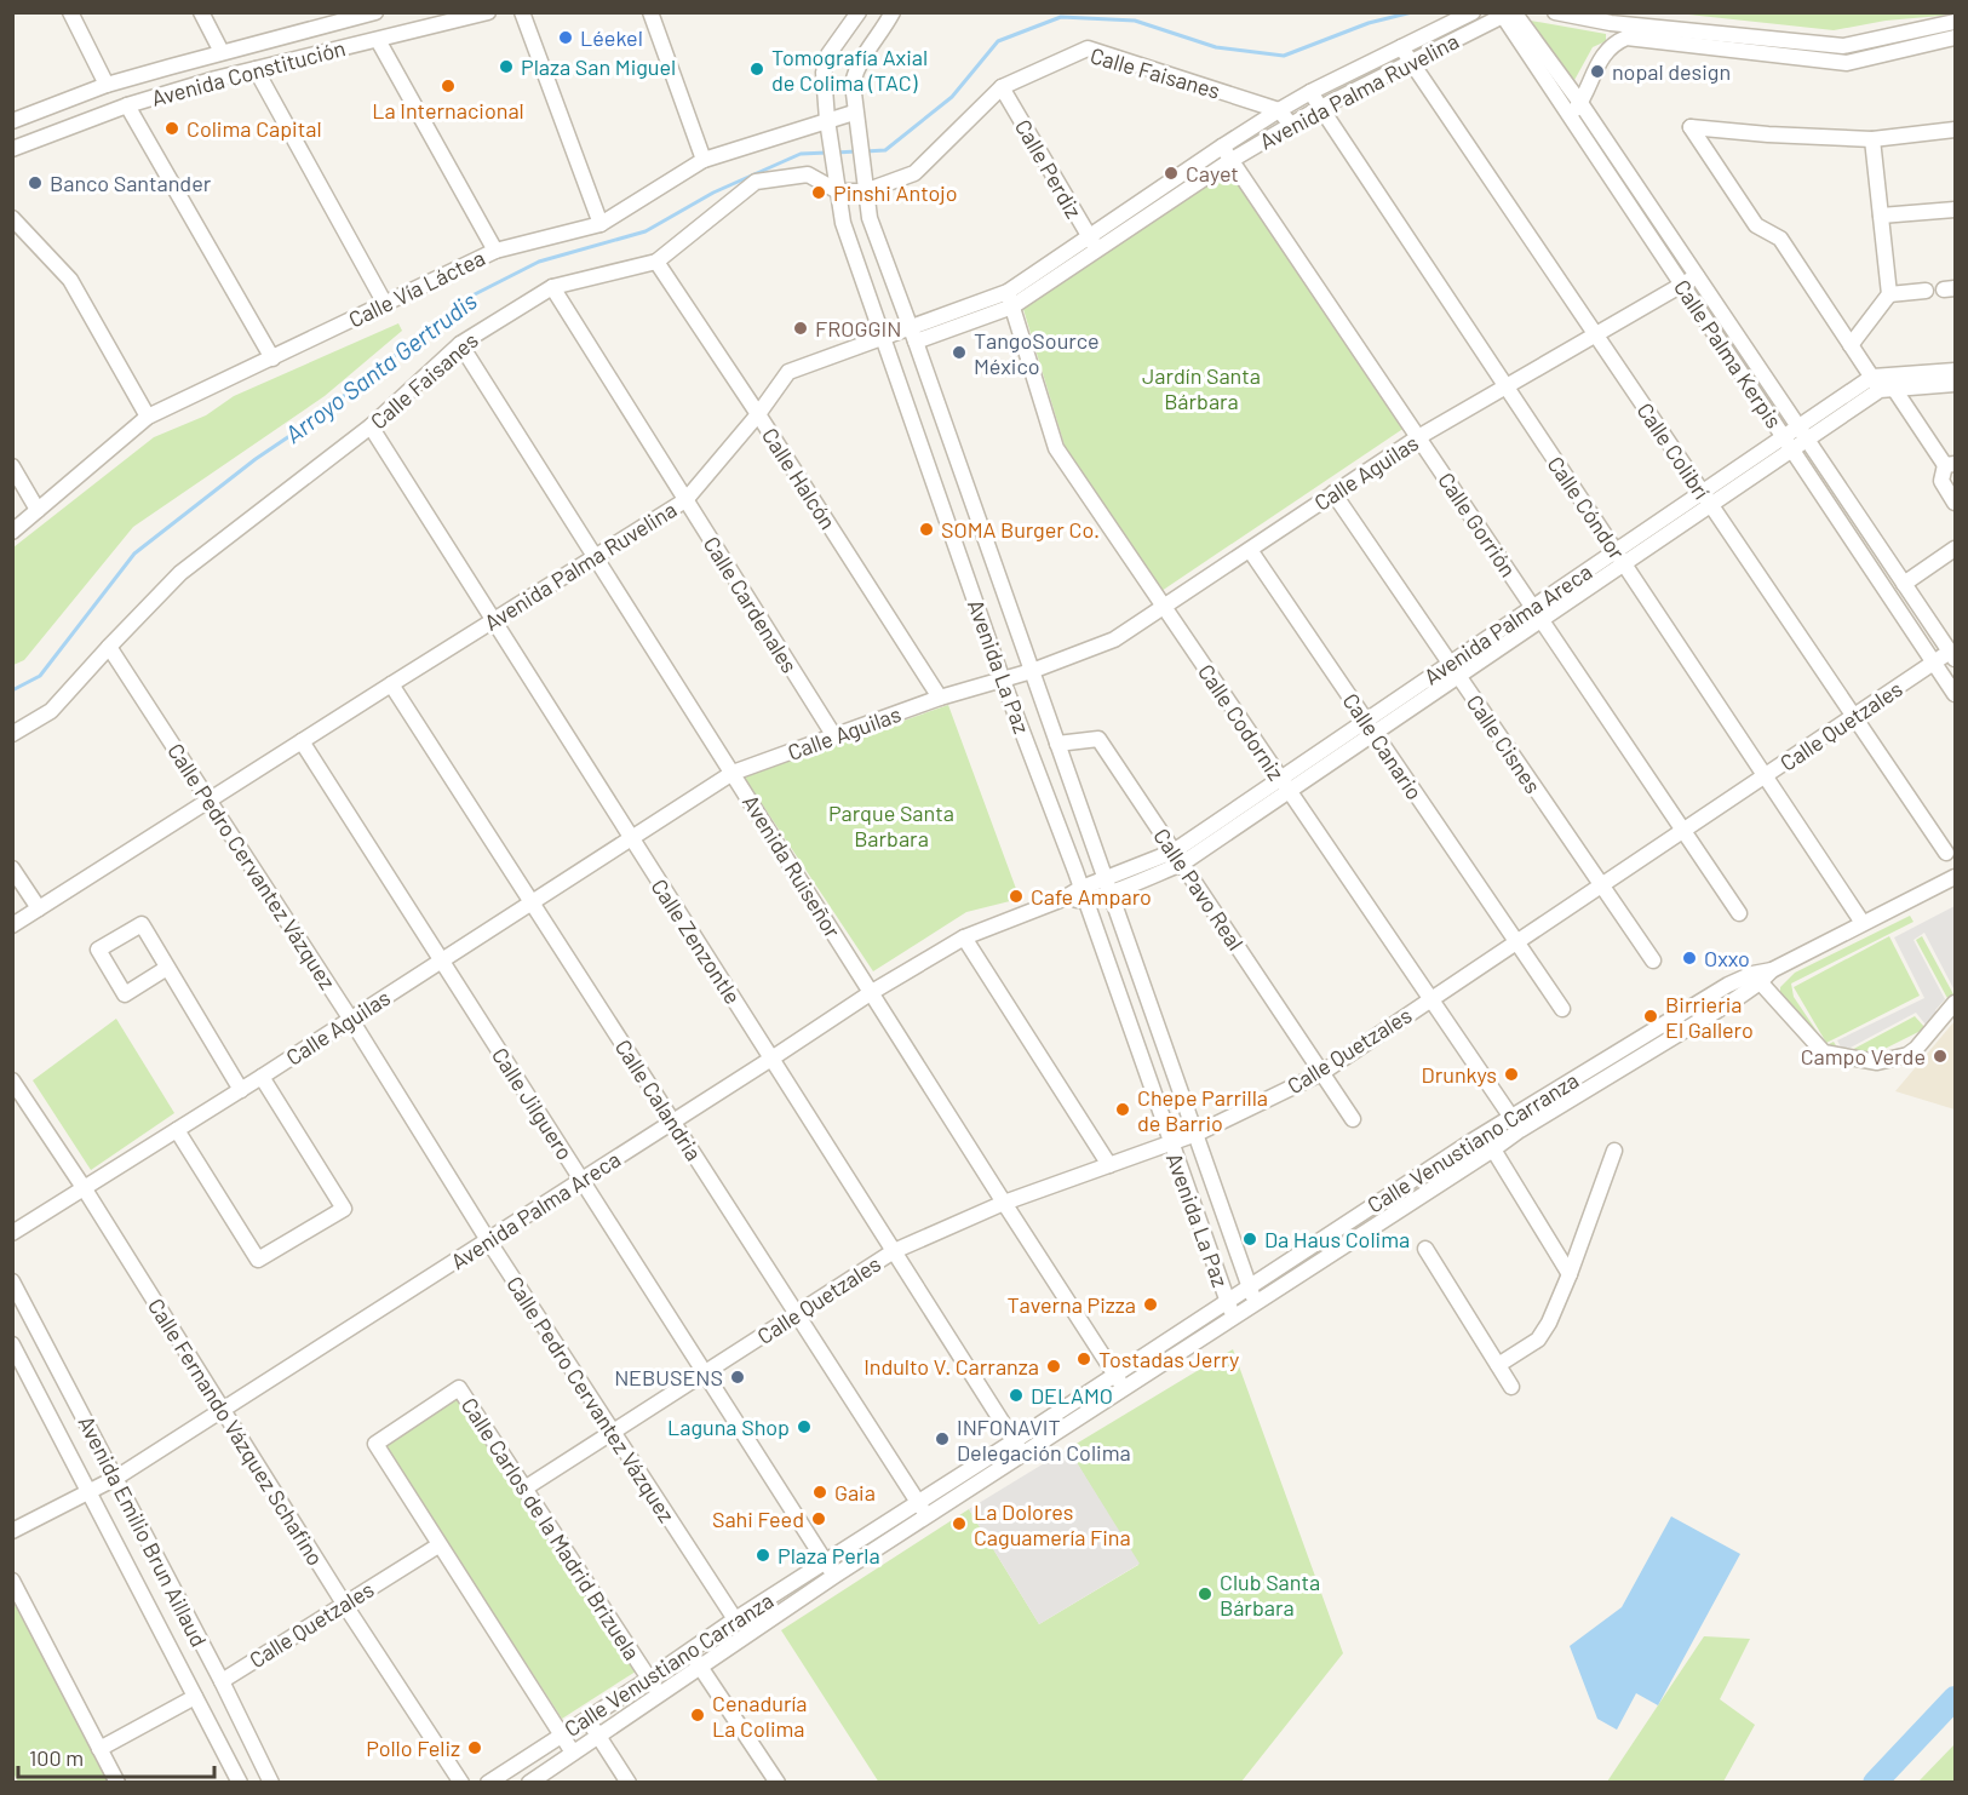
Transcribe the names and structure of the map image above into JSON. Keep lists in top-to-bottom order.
{
  "streets": {
    "street": [
      "Avenida Constitución",
      "Calle Faisanes",
      "Avenida Palma Ruvelina",
      "Calle Perdiz",
      "Calle Vía Láctea",
      "Calle Palma Kerpis",
      "Calle Colibrí",
      "Calle Aguilas",
      "Calle Halcón",
      "Calle Cóndor",
      "Calle Gorrión",
      "Calle Cardenales",
      "Avenida Palma Areca",
      "Avenida La Paz",
      "Calle Codorniz",
      "Calle Quetzales",
      "Calle Cisnes",
      "Calle Canario",
      "Calle Pedro Cervantez Vázquez",
      "Avenida Ruiseñor",
      "Calle Pavo Real",
      "Calle Zenzontle",
      "Calle Calandria",
      "Calle Jilguero",
      "Calle Venustiano Carranza",
      "Calle Fernando Vázquez Schafino",
      "Calle Carlos de la Madrid Brizuela",
      "Avenida Emilio Brun Aillaud"
    ]
  },
  "crossings": [
    ["Calle Faisanes", "Avenida Palma Ruvelina"],
    ["Calle Faisanes", "Calle Perdiz"],
    ["Calle Faisanes", "Calle Halcón"],
    ["Calle Faisanes", "Calle Cardenales"],
    ["Calle Faisanes", "Avenida La Paz"],
    ["Calle Faisanes", "Calle Pedro Cervantez Vázquez"],
    ["Calle Faisanes", "Avenida Ruiseñor"],
    ["Calle Faisanes", "Calle Zenzontle"],
    ["Avenida Palma Ruvelina", "Calle Perdiz"],
    ["Avenida Palma Ruvelina", "Calle Palma Kerpis"],
    ["Avenida Palma Ruvelina", "Calle Colibrí"],
    ["Avenida Palma Ruvelina", "Calle Halcón"],
    ["Avenida Palma Ruvelina", "Calle Cóndor"],
    ["Avenida Palma Ruvelina", "Calle Gorrión"],
    ["Avenida Palma Ruvelina", "Calle Cardenales"],
    ["Avenida Palma Ruvelina", "Avenida La Paz"],
    ["Avenida Palma Ruvelina", "Calle Codorniz"],
    ["Avenida Palma Ruvelina", "Calle Pedro Cervantez Vázquez"],
    ["Avenida Palma Ruvelina", "Avenida Ruiseñor"],
    ["Avenida Palma Ruvelina", "Calle Zenzontle"],
    ["Avenida Palma Ruvelina", "Calle Calandria"],
    ["Avenida Palma Ruvelina", "Calle Jilguero"],
    ["Calle Vía Láctea", "Avenida La Paz"],
    ["Calle Palma Kerpis", "Calle Aguilas"],
    ["Calle Palma Kerpis", "Avenida Palma Areca"],
    ["Calle Palma Kerpis", "Calle Quetzales"],
    ["Calle Colibrí", "Calle Aguilas"],
    ["Calle Colibrí", "Avenida Palma Areca"],
    ["Calle Colibrí", "Calle Quetzales"],
    ["Calle Aguilas", "Calle Halcón"],
    ["Calle Aguilas", "Calle Cóndor"],
    ["Calle Aguilas", "Calle Gorrión"],
    ["Calle Aguilas", "Calle Cardenales"],
    ["Calle Aguilas", "Avenida La Paz"],
    ["Calle Aguilas", "Calle Codorniz"],
    ["Calle Aguilas", "Calle Cisnes"],
    ["Calle Aguilas", "Calle Canario"],
    ["Calle Aguilas", "Calle Pedro Cervantez Vázquez"],
    ["Calle Aguilas", "Avenida Ruiseñor"],
    ["Calle Aguilas", "Calle Zenzontle"],
    ["Calle Aguilas", "Calle Calandria"],
    ["Calle Aguilas", "Calle Jilguero"],
    ["Calle Aguilas", "Calle Fernando Vázquez Schafino"],
    ["Calle Cóndor", "Avenida Palma Areca"],
    ["Calle Cóndor", "Calle Quetzales"],
    ["Calle Cóndor", "Calle Venustiano Carranza"],
    ["Calle Gorrión", "Avenida Palma Areca"],
    ["Calle Gorrión", "Calle Quetzales"],
    ["Avenida Palma Areca", "Avenida La Paz"],
    ["Avenida Palma Areca", "Calle Codorniz"],
    ["Avenida Palma Areca", "Calle Cisnes"],
    ["Avenida Palma Areca", "Calle Canario"],
    ["Avenida Palma Areca", "Calle Pedro Cervantez Vázquez"],
    ["Avenida Palma Areca", "Avenida Ruiseñor"],
    ["Avenida Palma Areca", "Calle Pavo Real"],
    ["Avenida Palma Areca", "Calle Zenzontle"],
    ["Avenida Palma Areca", "Calle Calandria"],
    ["Avenida Palma Areca", "Calle Jilguero"],
    ["Avenida Palma Areca", "Calle Fernando Vázquez Schafino"],
    ["Avenida Palma Areca", "Avenida Emilio Brun Aillaud"],
    ["Avenida La Paz", "Calle Quetzales"],
    ["Avenida La Paz", "Calle Pavo Real"],
    ["Avenida La Paz", "Calle Venustiano Carranza"],
    ["Calle Codorniz", "Calle Quetzales"],
    ["Calle Codorniz", "Calle Venustiano Carranza"],
    ["Calle Quetzales", "Calle Cisnes"],
    ["Calle Quetzales", "Calle Canario"],
    ["Calle Quetzales", "Calle Pedro Cervantez Vázquez"],
    ["Calle Quetzales", "Avenida Ruiseñor"],
    ["Calle Quetzales", "Calle Pavo Real"],
    ["Calle Quetzales", "Calle Zenzontle"],
    ["Calle Quetzales", "Calle Calandria"],
    ["Calle Quetzales", "Calle Jilguero"],
    ["Calle Quetzales", "Calle Fernando Vázquez Schafino"],
    ["Calle Quetzales", "Calle Carlos de la Madrid Brizuela"],
    ["Calle Quetzales", "Avenida Emilio Brun Aillaud"],
    ["Calle Pedro Cervantez Vázquez", "Calle Venustiano Carranza"],
    ["Avenida Ruiseñor", "Calle Venustiano Carranza"],
    ["Calle Zenzontle", "Calle Venustiano Carranza"],
    ["Calle Calandria", "Calle Venustiano Carranza"],
    ["Calle Jilguero", "Calle Venustiano Carranza"],
    ["Calle Venustiano Carranza", "Calle Carlos de la Madrid Brizuela"]
  ],
  "water": ["Arroyo Santa Gertrudis"],
  "parks": ["Jardín Santa Bárbara", "Parque Santa Barbara"],
  "places": [
    "Léekel",
    "Plaza San Miguel",
    "Tomografía Axial de Colima (TAC)",
    "nopal design",
    "La Internacional",
    "Colima Capital",
    "Cayet",
    "Banco Santander",
    "Pinshi Antojo",
    "FROGGIN",
    "TangoSource México",
    "SOMA Burger Co.",
    "Cafe Amparo",
    "Oxxo",
    "Birrieria El Gallero",
    "Campo Verde",
    "Drunkys",
    "Chepe Parrilla de Barrio",
    "Da Haus Colima",
    "Taverna Pizza",
    "Tostadas Jerry",
    "Indulto V. Carranza",
    "NEBUSENS",
    "DELAMO",
    "Laguna Shop",
    "INFONAVIT Delegación Colima",
    "Gaia",
    "Sahi Feed",
    "La Dolores Caguamería Fina",
    "Plaza Perla",
    "Club Santa Bárbara",
    "Cenaduría La Colima",
    "Pollo Feliz"
  ],
  "scale_bar": "100 m"
}
